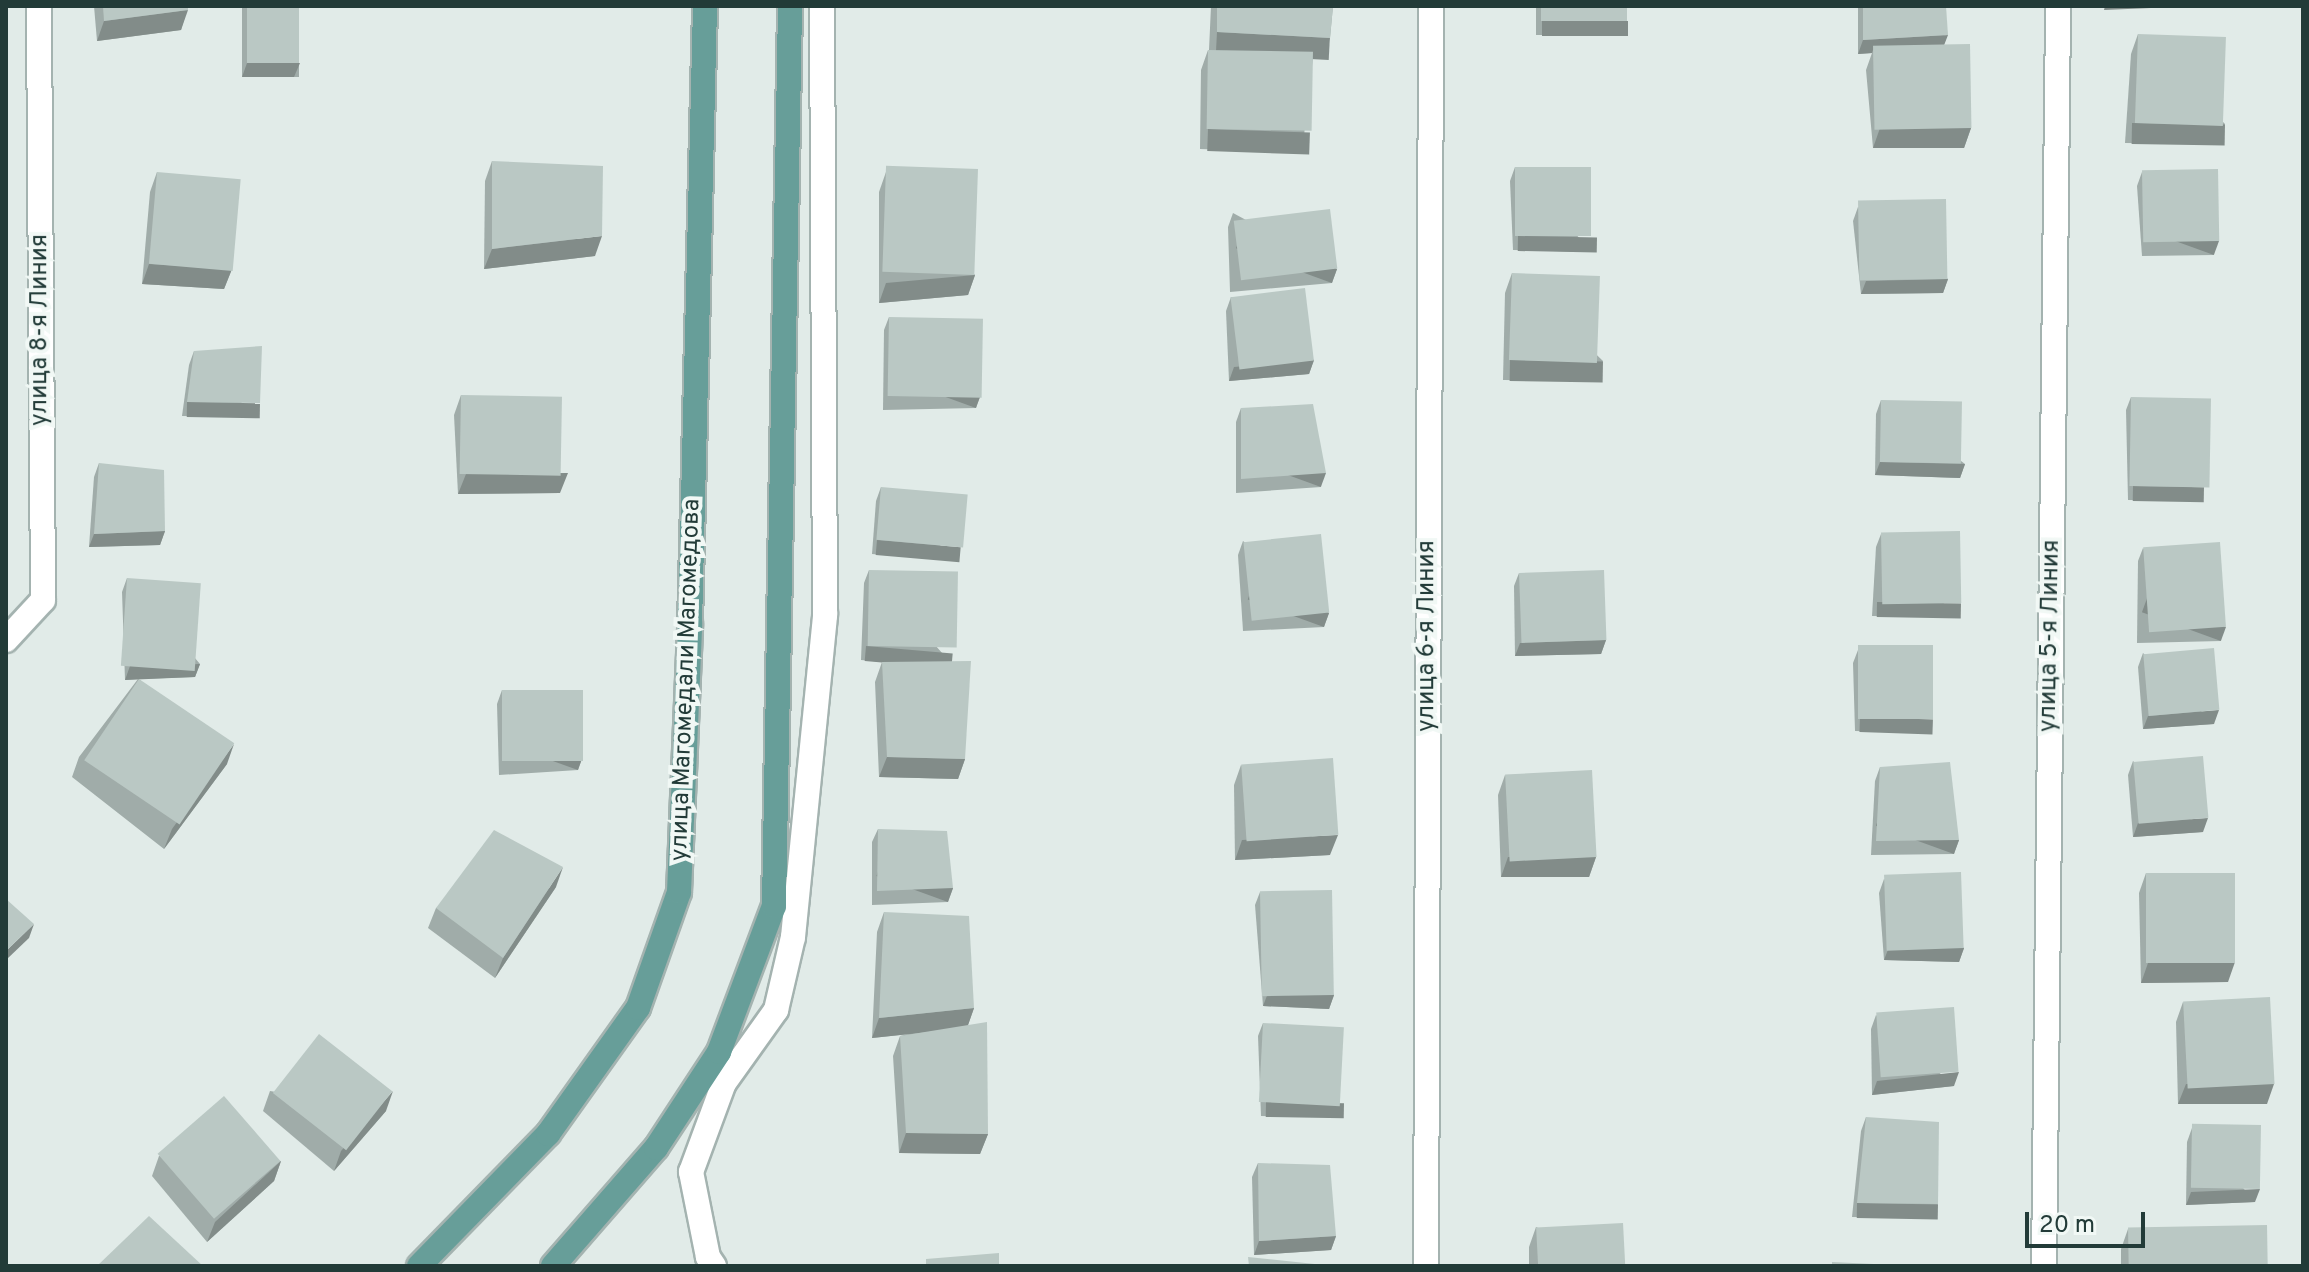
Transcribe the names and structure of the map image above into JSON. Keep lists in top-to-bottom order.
{
  "streets": {
    "main road": ["улица Магомедали Магомедова"],
    "street": ["улица 8-я Линия", "улица 6-я Линия", "улица 5-я Линия"]
  },
  "scale_bar": "20 m"
}
